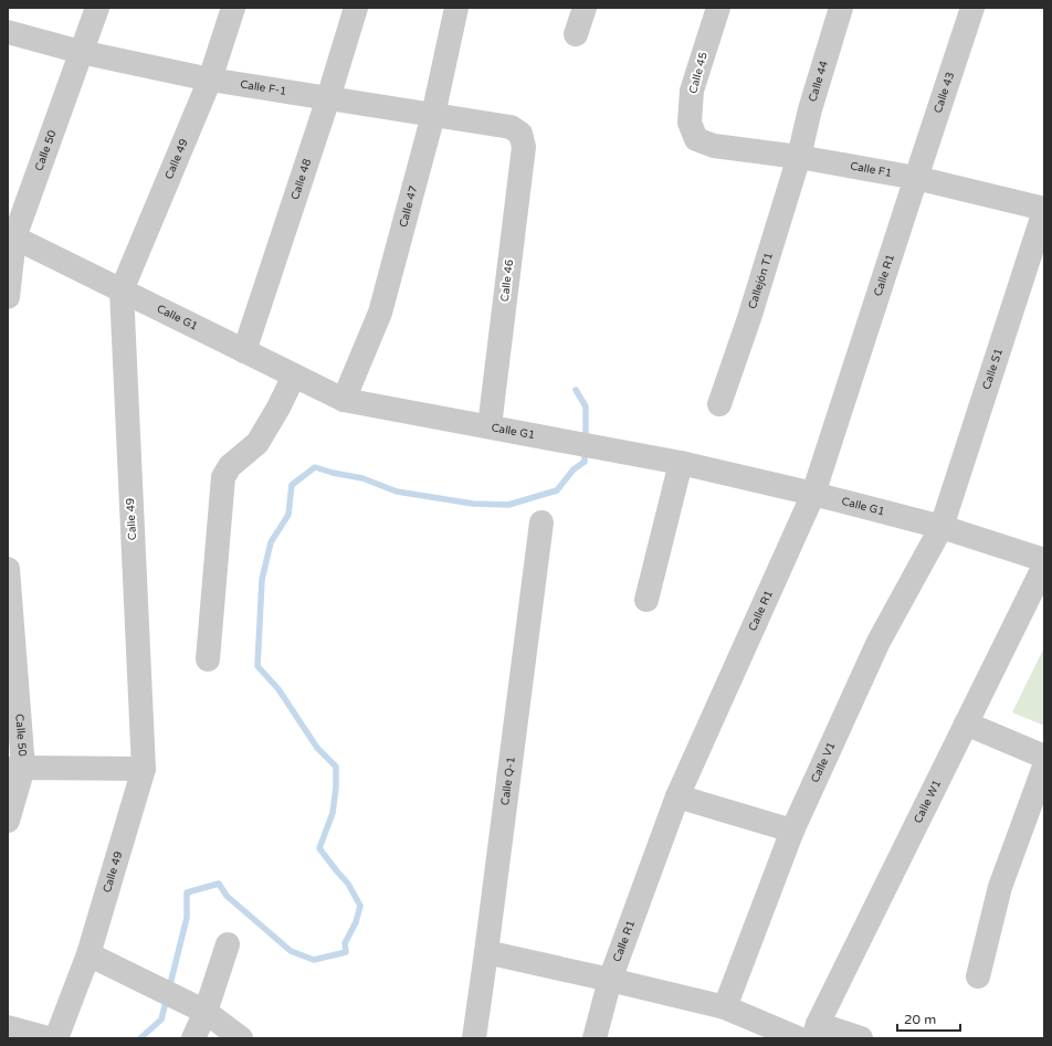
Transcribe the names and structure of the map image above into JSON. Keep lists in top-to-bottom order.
{
  "streets": {
    "street": [
      "Calle 45",
      "Calle 44",
      "Calle F-1",
      "Calle 43",
      "Calle 50",
      "Calle 49",
      "Calle F1",
      "Calle 48",
      "Calle 47",
      "Calle R1",
      "Calle 46",
      "Callejón T1",
      "Calle G1",
      "Calle S1",
      "Calle V1",
      "Calle Q-1",
      "Calle W1"
    ]
  },
  "crossings": [
    ["Calle 45", "Calle F1"],
    ["Calle 44", "Calle F1"],
    ["Calle 44", "Callejón T1"],
    ["Calle F-1", "Calle 50"],
    ["Calle F-1", "Calle 49"],
    ["Calle F-1", "Calle 48"],
    ["Calle F-1", "Calle 47"],
    ["Calle F-1", "Calle 46"],
    ["Calle 43", "Calle F1"],
    ["Calle 43", "Calle R1"],
    ["Calle 50", "Calle G1"],
    ["Calle 49", "Calle G1"],
    ["Calle F1", "Calle R1"],
    ["Calle F1", "Callejón T1"],
    ["Calle F1", "Calle S1"],
    ["Calle 48", "Calle G1"],
    ["Calle 47", "Calle G1"],
    ["Calle R1", "Calle G1"],
    ["Calle 46", "Calle G1"],
    ["Calle G1", "Calle S1"],
    ["Calle G1", "Calle V1"],
    ["Calle S1", "Calle V1"]
  ],
  "scale_bar": "20 m"
}
